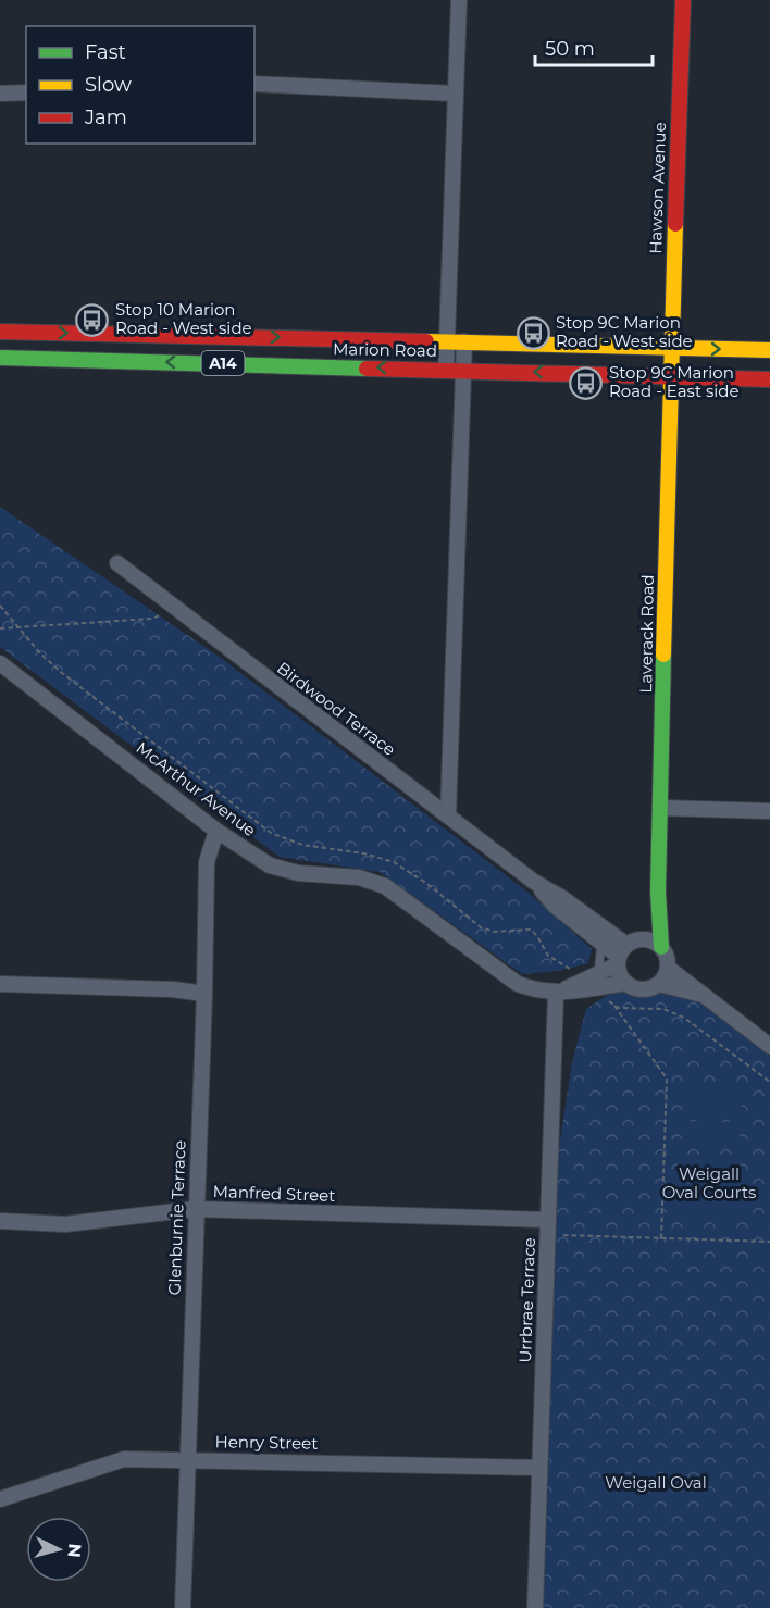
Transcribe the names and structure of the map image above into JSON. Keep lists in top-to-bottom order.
{
  "streets": {
    "main road": [
      "Hawson Avenue",
      "Marion Road",
      "A14",
      "Laverack Road"
    ],
    "street": [
      "Birdwood Terrace",
      "McArthur Avenue",
      "Manfred Street",
      "Glenburnie Terrace",
      "Urrbrae Terrace",
      "Henry Street"
    ]
  },
  "crossings": [
    ["Hawson Avenue", "Marion Road"],
    ["Hawson Avenue", "Laverack Road"],
    ["Marion Road", "Laverack Road"],
    ["Laverack Road", "Birdwood Terrace"],
    ["Laverack Road", "McArthur Avenue"],
    ["Birdwood Terrace", "McArthur Avenue"],
    ["McArthur Avenue", "Glenburnie Terrace"],
    ["McArthur Avenue", "Urrbrae Terrace"],
    ["Manfred Street", "Glenburnie Terrace"],
    ["Manfred Street", "Urrbrae Terrace"],
    ["Glenburnie Terrace", "Henry Street"],
    ["Urrbrae Terrace", "Henry Street"]
  ],
  "parks": ["Weigall Oval Courts", "Weigall Oval"],
  "places": {
    "bus stop": ["Stop 10 Marion Road - West side", "Stop 9C Marion Road - West side", "Stop 9C Marion Road - East side"]
  },
  "legend": ["Fast", "Slow", "Jam"],
  "scale_bar": "50 m",
  "north": "right"
}
